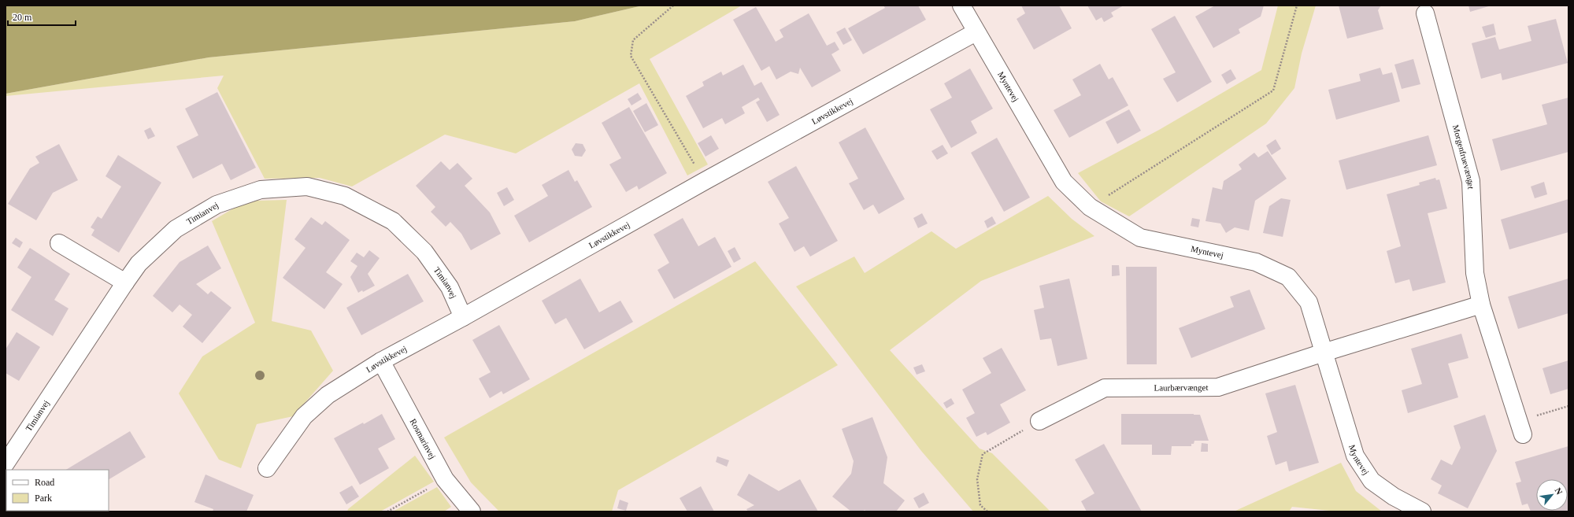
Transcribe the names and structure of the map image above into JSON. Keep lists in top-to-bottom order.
{
  "streets": {
    "street": [
      "Myntevej",
      "Løvstikkevej",
      "Morgenfruevænget",
      "Timianvej",
      "Laurbærvænget",
      "Rosmarinvej"
    ]
  },
  "crossings": [
    ["Myntevej", "Løvstikkevej"],
    ["Myntevej", "Laurbærvænget"],
    ["Løvstikkevej", "Timianvej"],
    ["Løvstikkevej", "Rosmarinvej"]
  ],
  "legend": ["Road", "Park"],
  "scale_bar": "20 m",
  "north": "top right"
}
